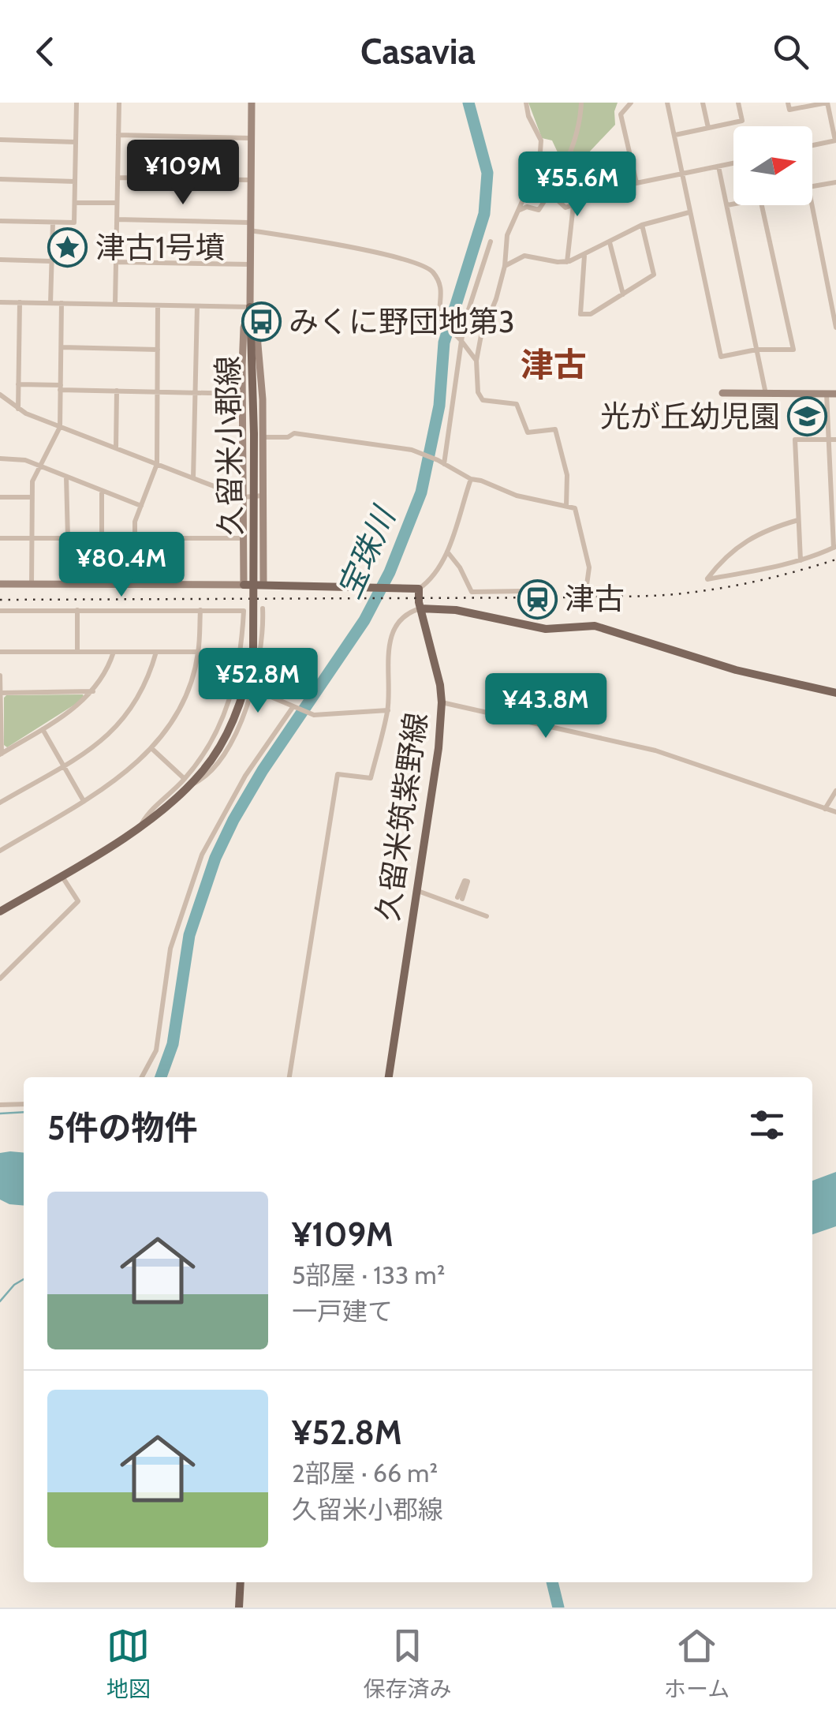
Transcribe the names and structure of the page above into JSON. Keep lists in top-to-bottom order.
{
  "streets": {
    "main road": ["久留米小郡線", "久留米筑紫野線"]
  },
  "districts": ["津古"],
  "water": ["宝珠川"],
  "places": {
    "place": ["津古1号墳"],
    "bus stop": ["みくに野団地第3"],
    "school or university": ["光が丘幼児園"],
    "station": ["津古"]
  },
  "north": "right",
  "page": {
    "header": "Casavia",
    "price": [
      "¥109M",
      "¥55.6M",
      "¥80.4M",
      "¥52.8M",
      "¥43.8M"
    ],
    "heading": "5件の物件",
    "list": [
      {
        "name": "¥109M",
        "note": "5部屋 · 133 m² · 一戸建て"
      },
      {
        "name": "¥52.8M",
        "note": "2部屋 · 66 m² · 久留米小郡線"
      }
    ],
    "tabs": ["地図", "保存済み", "ホーム"]
  }
}
